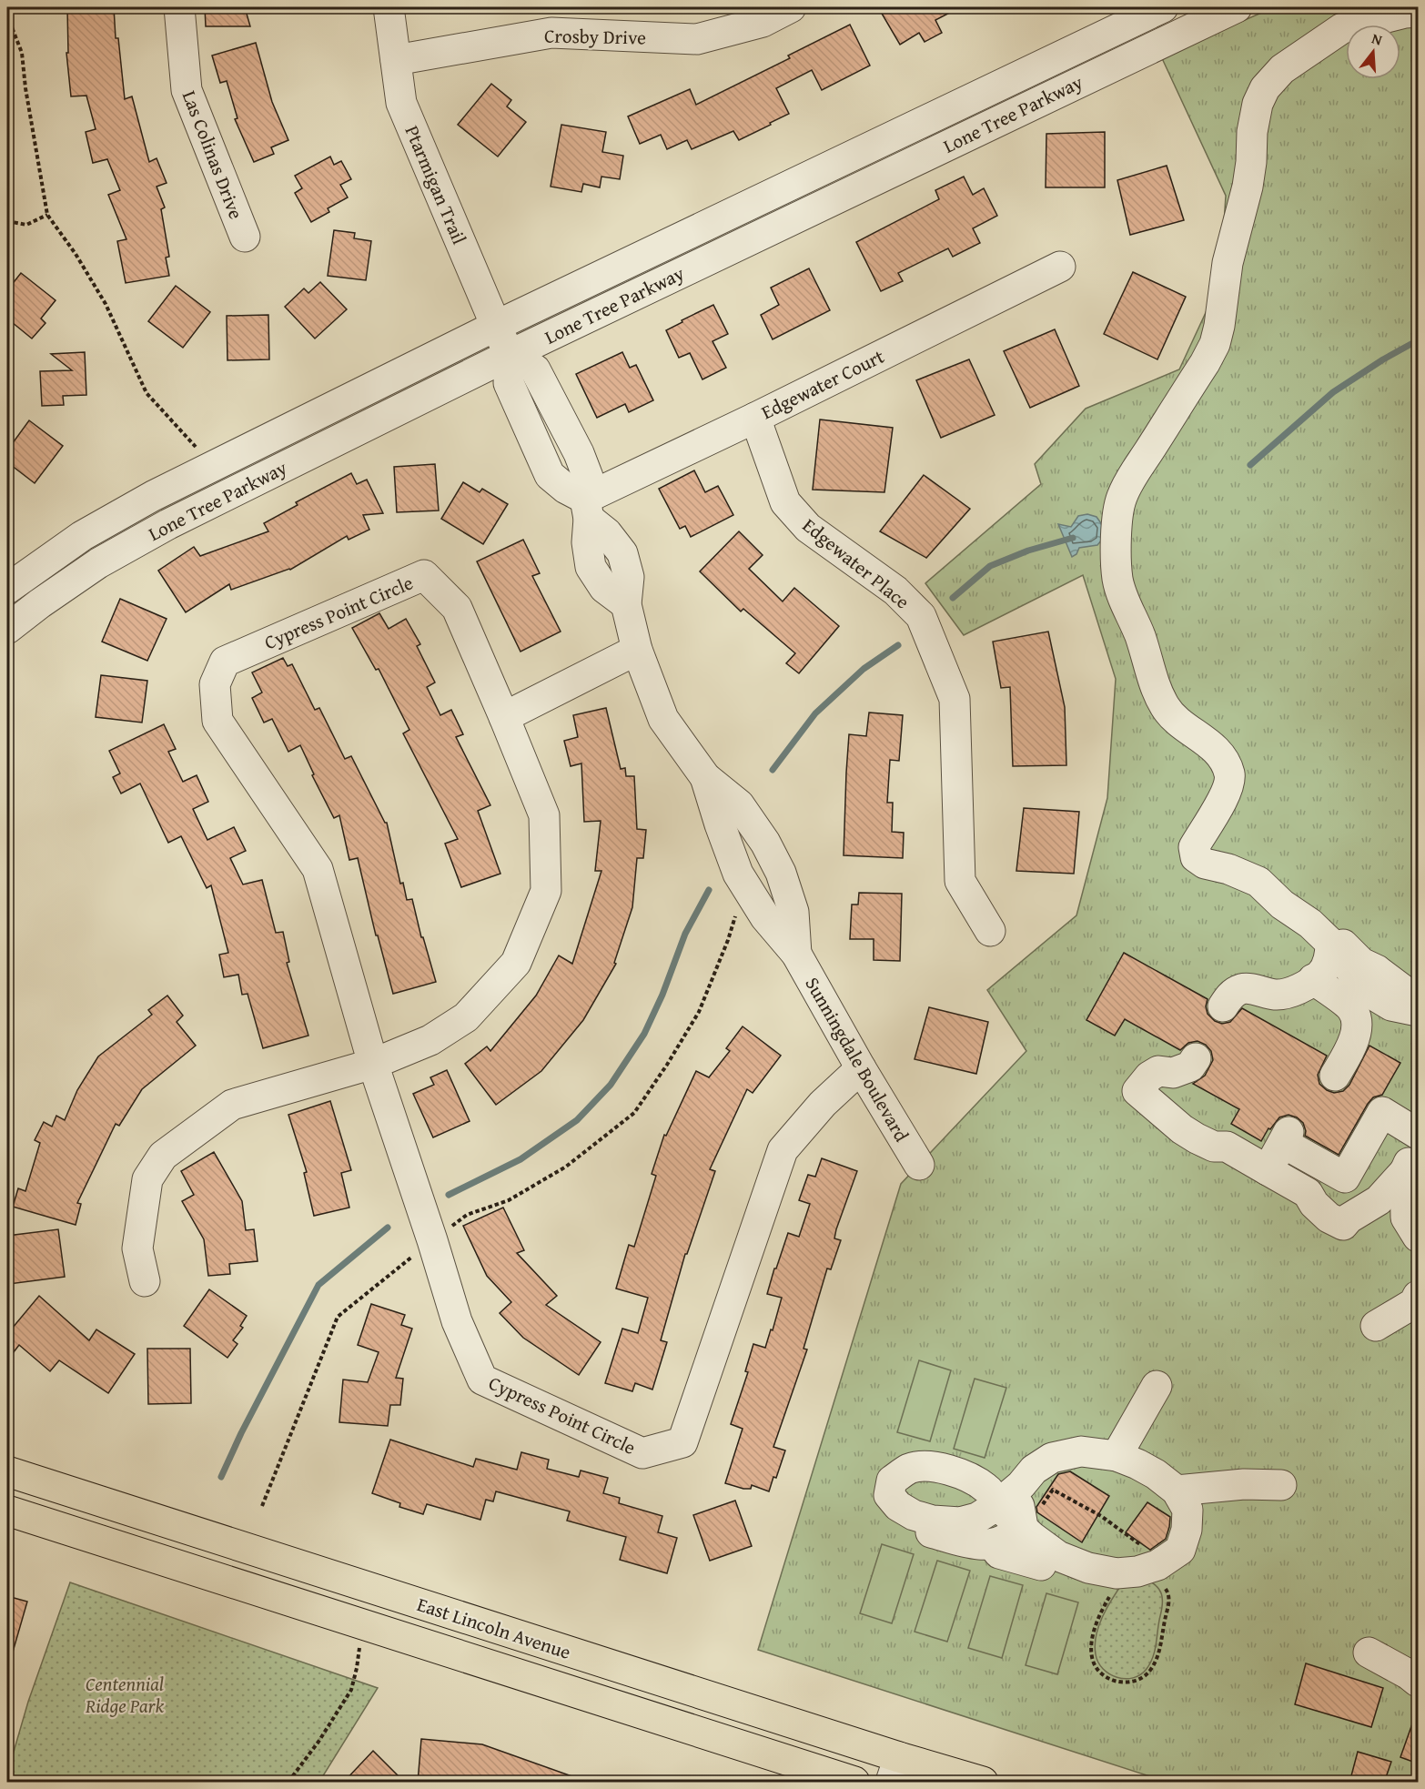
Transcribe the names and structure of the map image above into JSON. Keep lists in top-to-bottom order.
{
  "streets": {
    "main road": ["East Lincoln Avenue"],
    "street": [
      "Crosby Drive",
      "Lone Tree Parkway",
      "Las Colinas Drive",
      "Ptarmigan Trail",
      "Edgewater Court",
      "Edgewater Place",
      "Cypress Point Circle",
      "Sunningdale Boulevard"
    ]
  },
  "crossings": [
    ["Crosby Drive", "Ptarmigan Trail"],
    ["Lone Tree Parkway", "Ptarmigan Trail"],
    ["Edgewater Court", "Edgewater Place"],
    ["Edgewater Court", "Sunningdale Boulevard"],
    ["Cypress Point Circle", "Sunningdale Boulevard"]
  ],
  "parks": ["Centennial Ridge Park"],
  "north": "top"
}
